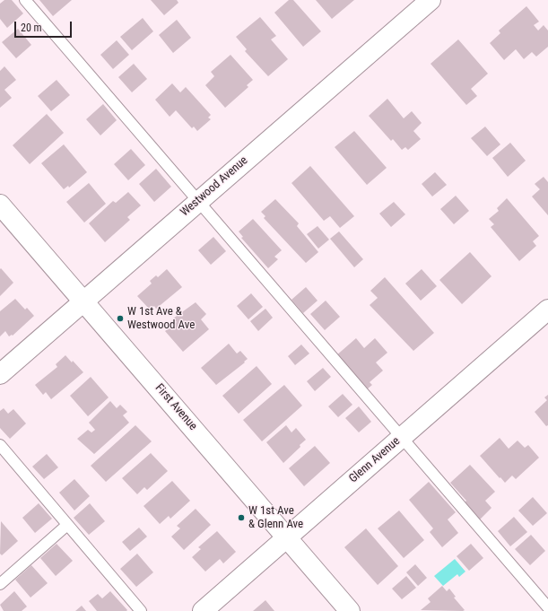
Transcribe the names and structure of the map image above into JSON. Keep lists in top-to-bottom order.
{
  "streets": {
    "street": ["Westwood Avenue", "First Avenue", "Glenn Avenue"]
  },
  "crossings": [
    ["Westwood Avenue", "First Avenue"],
    ["First Avenue", "Glenn Avenue"]
  ],
  "places": ["W 1st Ave & Westwood Ave", "W 1st Ave & Glenn Ave"],
  "scale_bar": "20 m"
}
